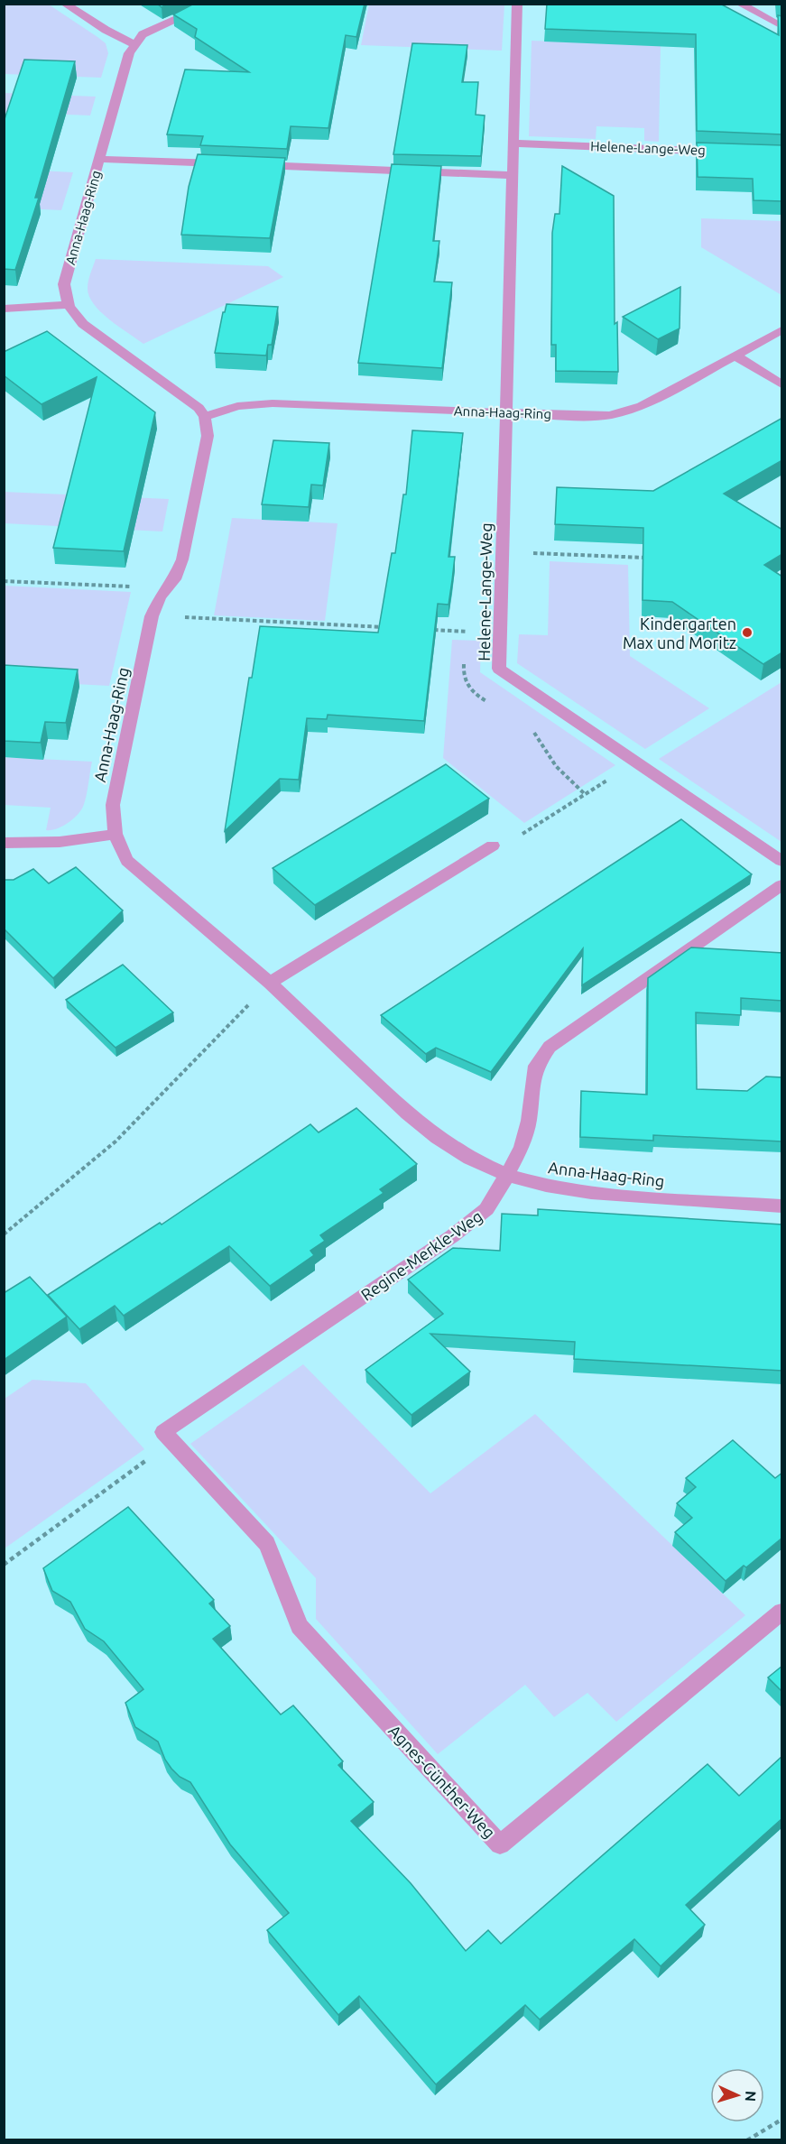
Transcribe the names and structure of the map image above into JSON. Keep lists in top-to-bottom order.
{
  "streets": {
    "street": [
      "Helene-Lange-Weg",
      "Anna-Haag-Ring",
      "Regine-Merkle-Weg",
      "Agnes-Günther-Weg"
    ]
  },
  "crossings": [
    ["Helene-Lange-Weg", "Anna-Haag-Ring"],
    ["Anna-Haag-Ring", "Regine-Merkle-Weg"],
    ["Regine-Merkle-Weg", "Agnes-Günther-Weg"]
  ],
  "places": ["Kindergarten Max und Moritz"],
  "north": "right"
}
